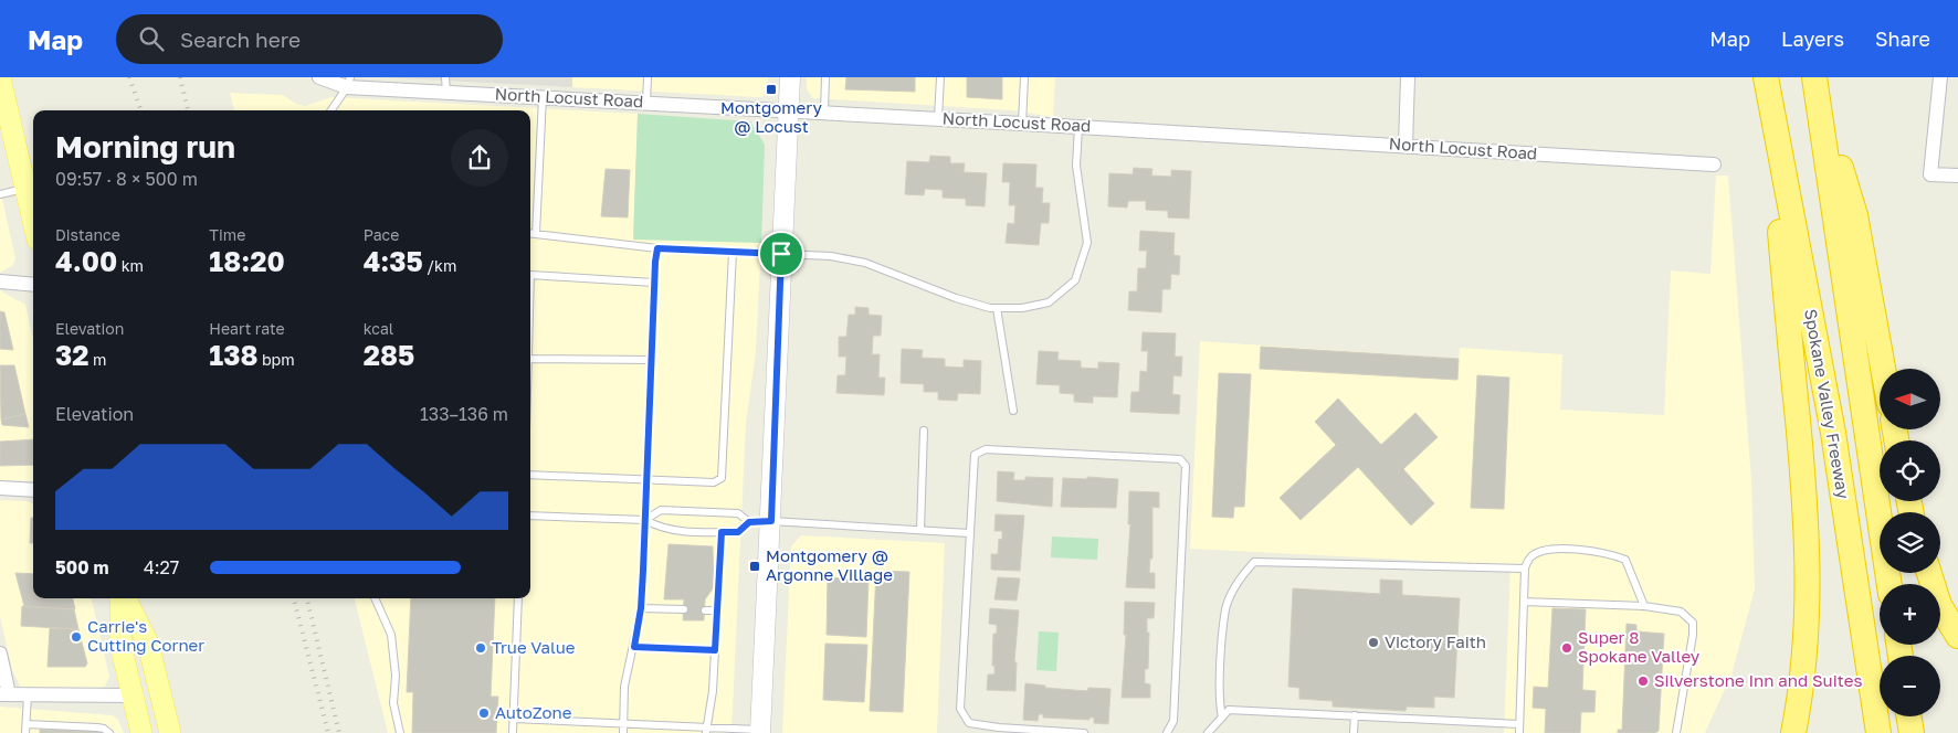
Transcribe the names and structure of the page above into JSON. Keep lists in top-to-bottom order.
{
  "streets": {
    "highway": ["Spokane Valley Freeway"],
    "street": ["North Locust Road"]
  },
  "places": {
    "transit": ["Montgomery @ Locust", "Montgomery @ Argonne Village"],
    "other": [
      "Carrie's Cutting Corner",
      "Victory Faith",
      "True Value",
      "Super 8 Spokane Valley",
      "Silverstone Inn and Suites",
      "AutoZone"
    ]
  },
  "north": "left",
  "page": {
    "header": "Map",
    "search": "Search here",
    "nav": ["Map", "Layers", "Share"],
    "heading": ["Morning run", "09:57 · 8 × 500 m"],
    "stats": [
      ["Distance", "4.00 km"],
      ["Time", "18:20"],
      ["Pace", "4:35 /km"],
      ["Elevation", "32 m"],
      ["Heart rate", "138 bpm"],
      ["kcal", "285"]
    ],
    "map_buttons": ["+", "−"],
    "chart": ["Elevation", "133–136 m"],
    "list": [
      {
        "name": "500 m",
        "note": "4:27"
      }
    ]
  }
}
